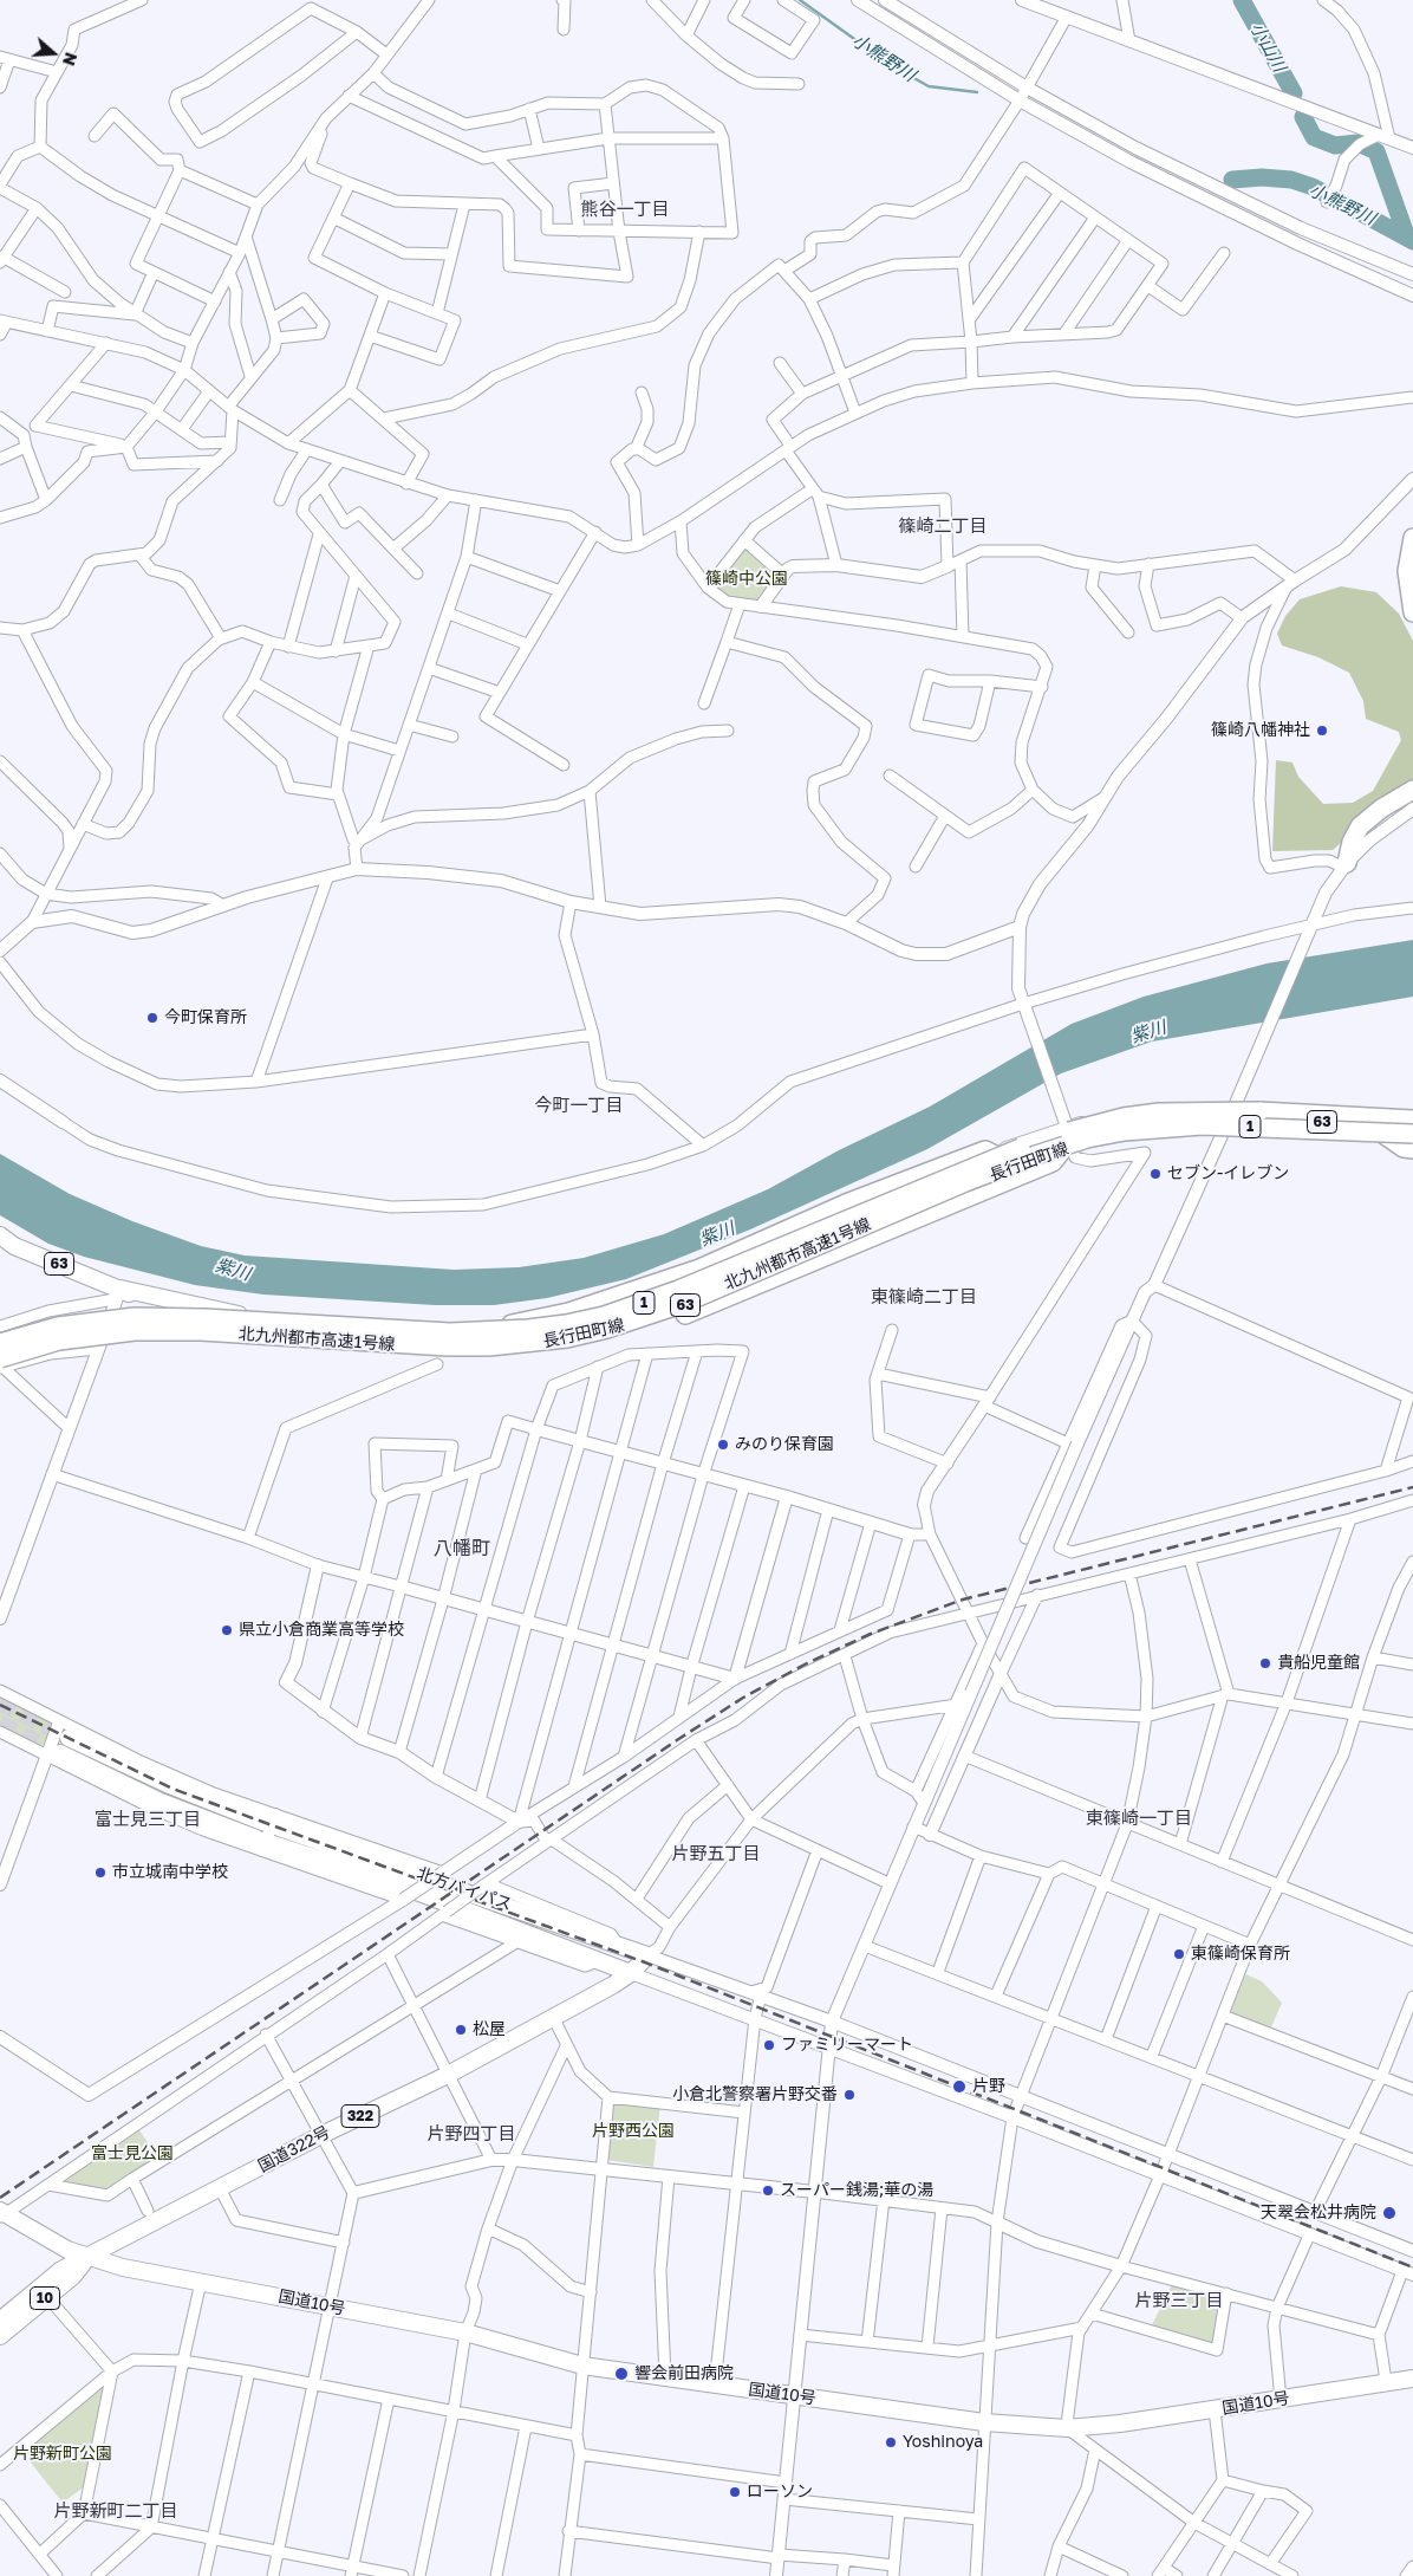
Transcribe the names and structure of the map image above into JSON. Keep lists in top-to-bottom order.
{
  "streets": {
    "highway": ["1", "北九州都市高速1号線"],
    "main road": [
      "63",
      "長行田町線",
      "北方バイパス",
      "322",
      "国道322号",
      "10",
      "国道10号"
    ]
  },
  "crossings": [
    ["長行田町線", "北九州都市高速1号線"],
    ["北方バイパス", "国道322号"],
    ["国道322号", "10"],
    ["国道322号", "国道10号"],
    ["10", "国道10号"]
  ],
  "districts": [
    "熊谷一丁目",
    "篠崎二丁目",
    "今町一丁目",
    "東篠崎二丁目",
    "八幡町",
    "東篠崎一丁目",
    "富士見三丁目",
    "片野五丁目",
    "片野四丁目",
    "片野三丁目",
    "片野新町二丁目"
  ],
  "water": ["小山川", "小熊野川", "紫川"],
  "parks": [
    "篠崎中公園",
    "片野西公園",
    "富士見公園",
    "片野新町公園"
  ],
  "places": [
    "篠崎八幡神社",
    "今町保育所",
    "セブン-イレブン",
    "みのり保育園",
    "県立小倉商業高等学校",
    "貴船児童館",
    "市立城南中学校",
    "東篠崎保育所",
    "松屋",
    "ファミリーマート",
    "片野",
    "小倉北警察署片野交番",
    "スーパー銭湯;華の湯",
    "天翠会松井病院",
    "響会前田病院",
    "Yoshinoya",
    "ローソン"
  ],
  "north": "right"
}
